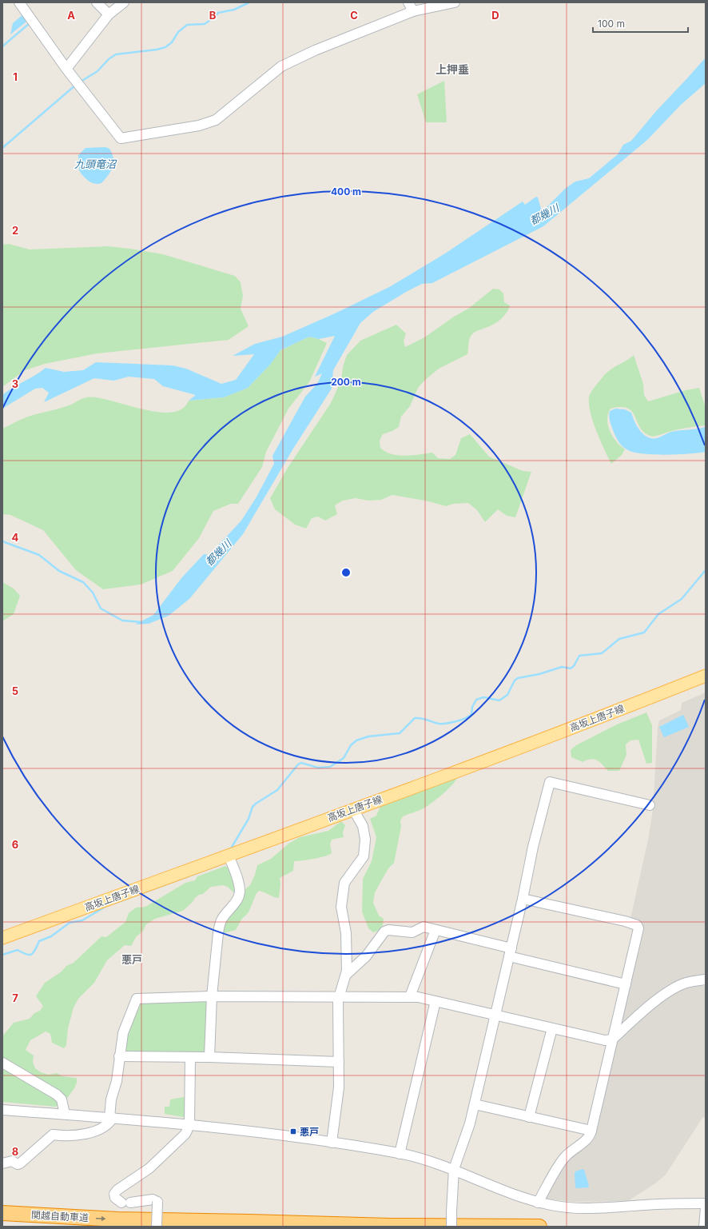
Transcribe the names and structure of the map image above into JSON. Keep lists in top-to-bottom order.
{
  "streets": {
    "highway": ["関越自動車道"],
    "main road": ["高坂上唐子線"]
  },
  "one_way": ["関越自動車道"],
  "districts": ["上押垂", "悪戸"],
  "water": ["九頭竜沼", "都幾川"],
  "places": {
    "transit": ["悪戸"]
  },
  "scale_bar": "100 m",
  "grid": {
    "columns": [
      "A",
      "B",
      "C",
      "D"
    ],
    "rows": [
      "1",
      "2",
      "3",
      "4",
      "5",
      "6",
      "7",
      "8"
    ]
  },
  "rings": ["400 m", "200 m"]
}
